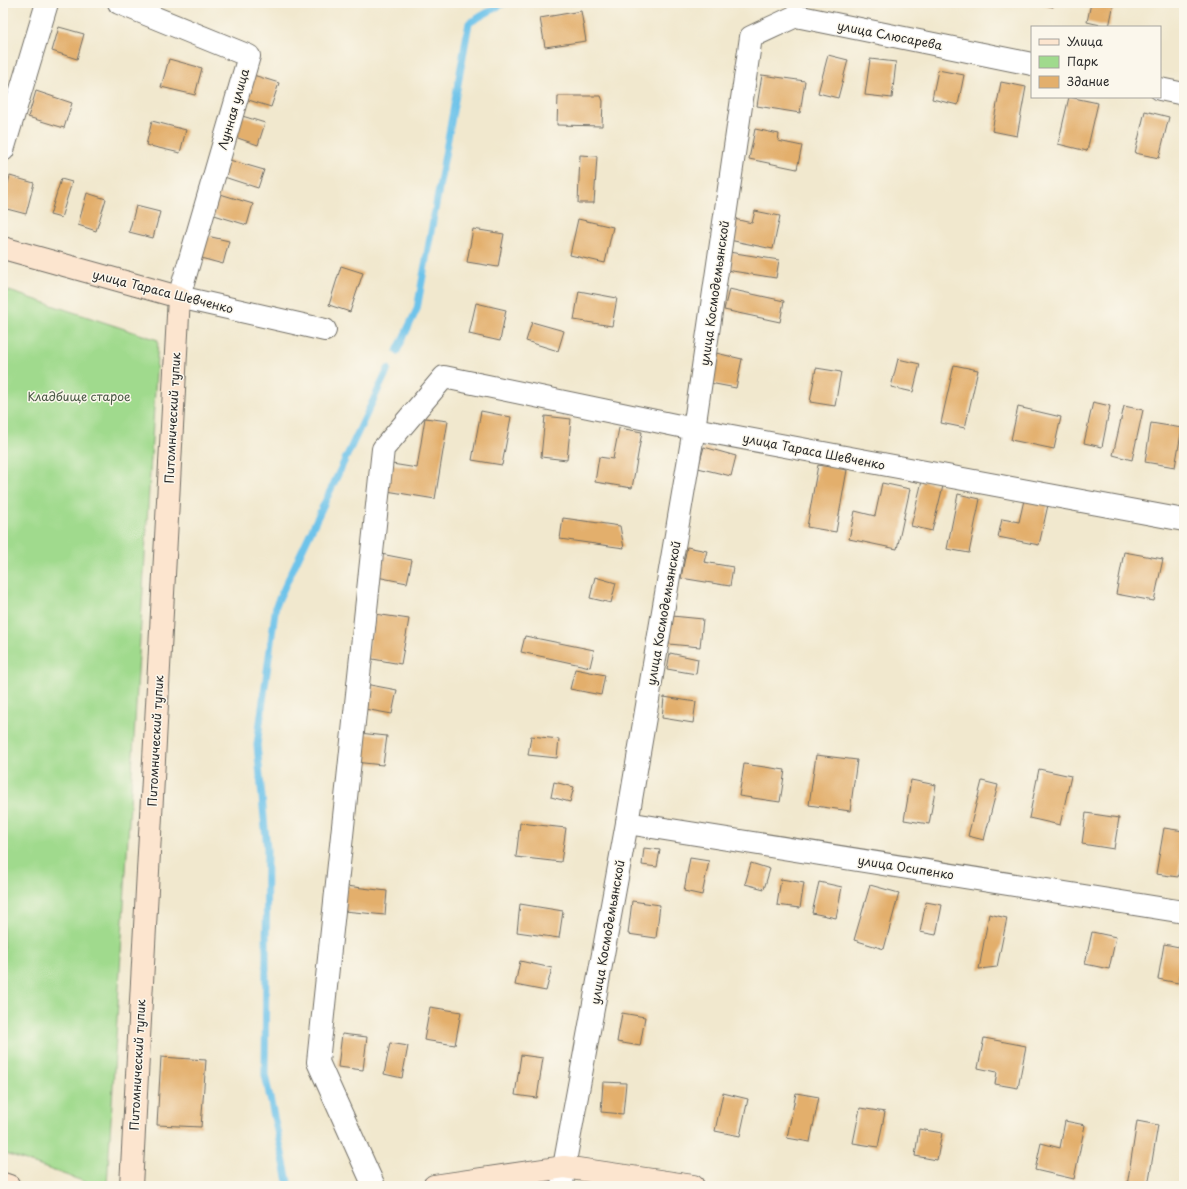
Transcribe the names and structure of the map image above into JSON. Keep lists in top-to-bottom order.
{
  "streets": {
    "street": [
      "улица Слюсарева",
      "Лунная улица",
      "улица Тараса Шевченко",
      "улица Космодемьянской",
      "Питомнический тупик",
      "улица Осипенко"
    ]
  },
  "crossings": [
    ["улица Слюсарева", "улица Космодемьянской"],
    ["Лунная улица", "улица Тараса Шевченко"],
    ["Лунная улица", "Питомнический тупик"],
    ["улица Тараса Шевченко", "улица Космодемьянской"],
    ["улица Тараса Шевченко", "Питомнический тупик"],
    ["улица Космодемьянской", "улица Осипенко"]
  ],
  "parks": ["Кладбище старое"],
  "legend": ["Улица", "Парк", "Здание"]
}
